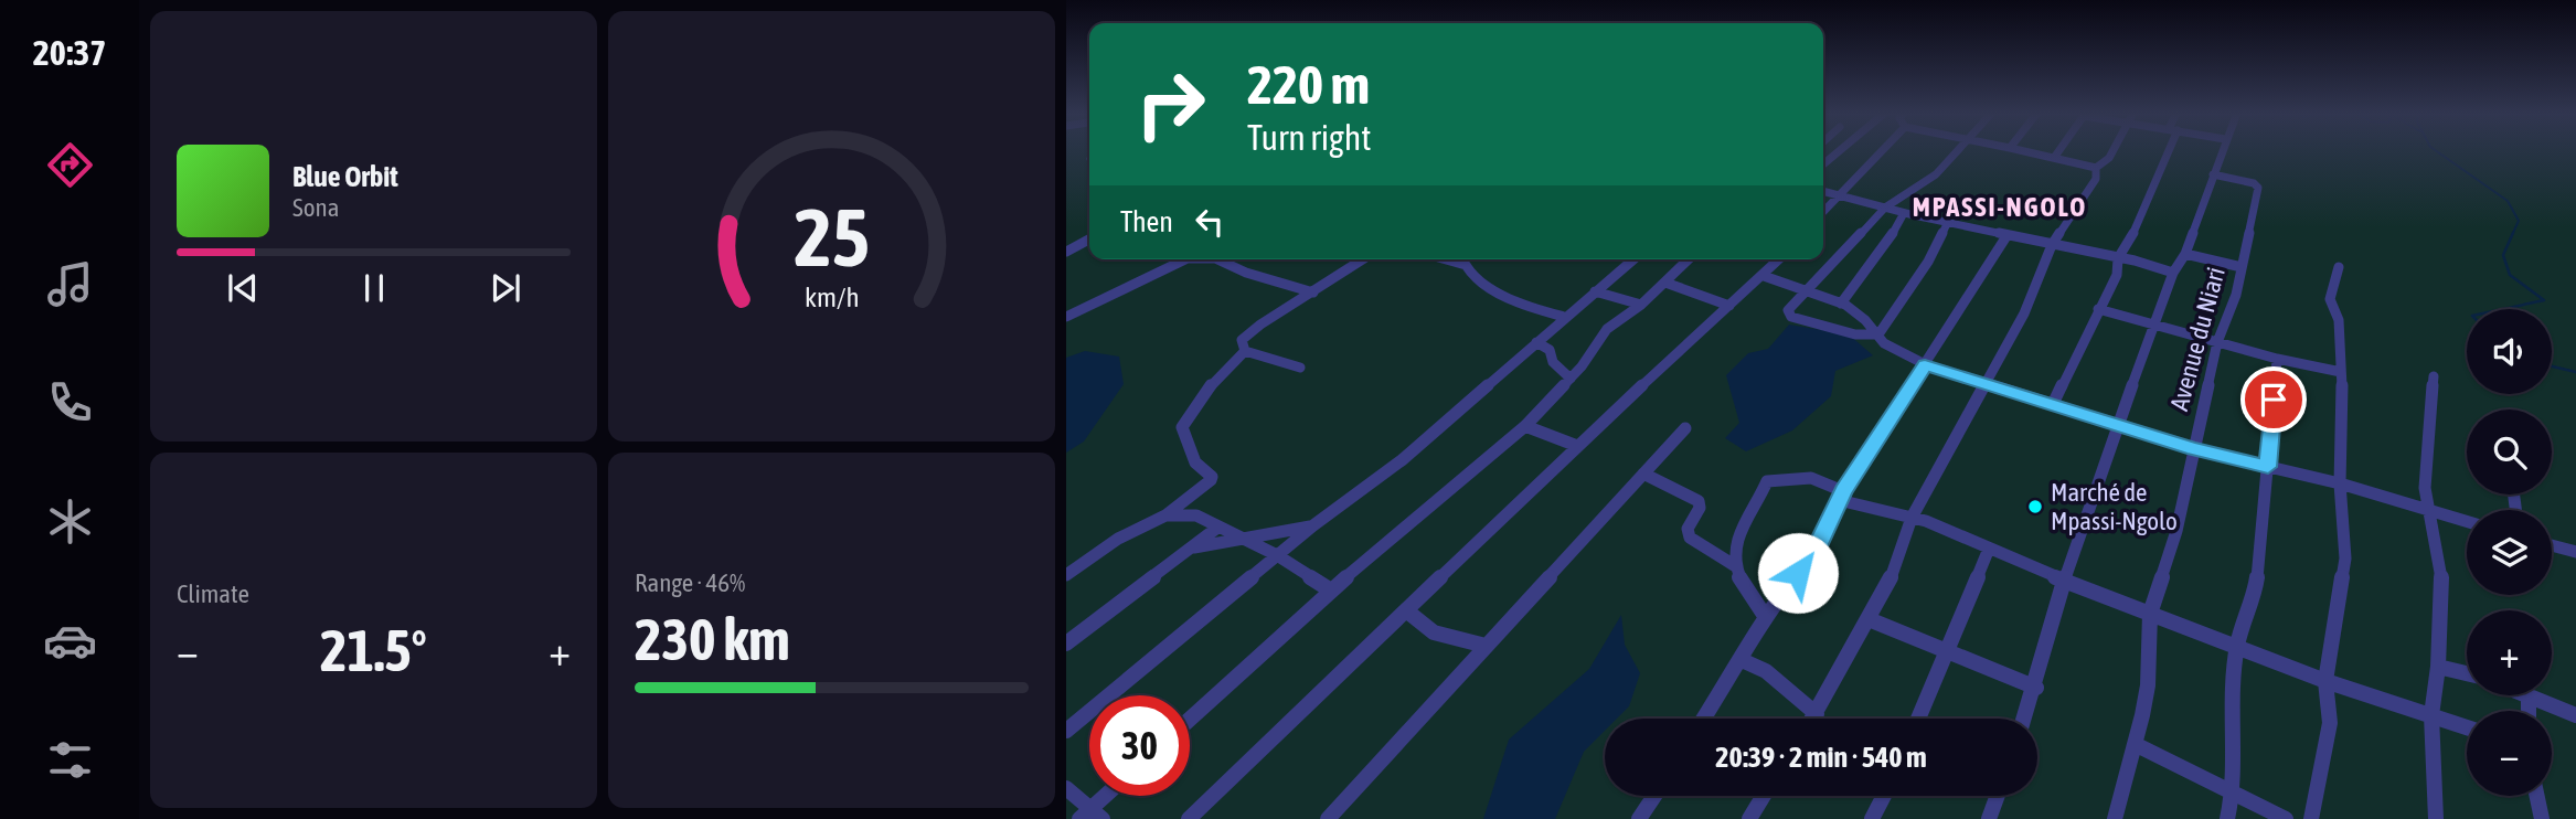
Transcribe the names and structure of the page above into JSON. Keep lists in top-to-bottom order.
{
  "streets": {
    "street": ["Avenue du Niari"]
  },
  "districts": ["MPASSI-NGOLO"],
  "places": ["Marché de Mpassi-Ngolo"],
  "page": {
    "tabs": "20:37",
    "turn": ["220 m", "Turn right"],
    "song": ["Blue Orbit", "Sona"],
    "then": "Then",
    "map_buttons": ["+", "−"],
    "tile": [
      "Climate",
      ["Range · 46%", "230 km"]
    ],
    "heat": ["−", "21.5°", "+"],
    "limit": "30",
    "trip": "20:39 · 2 min · 540 m",
    "gauge": ["25", "km/h"]
  }
}
